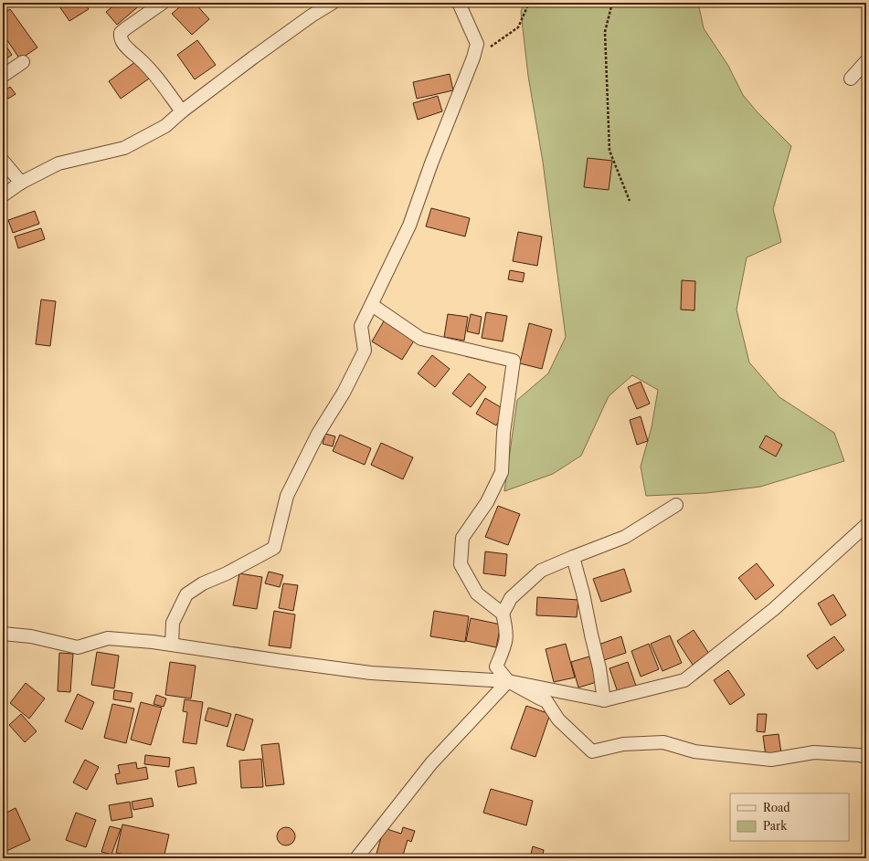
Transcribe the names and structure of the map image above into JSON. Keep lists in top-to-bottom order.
{
  "legend": ["Road", "Park"]
}
